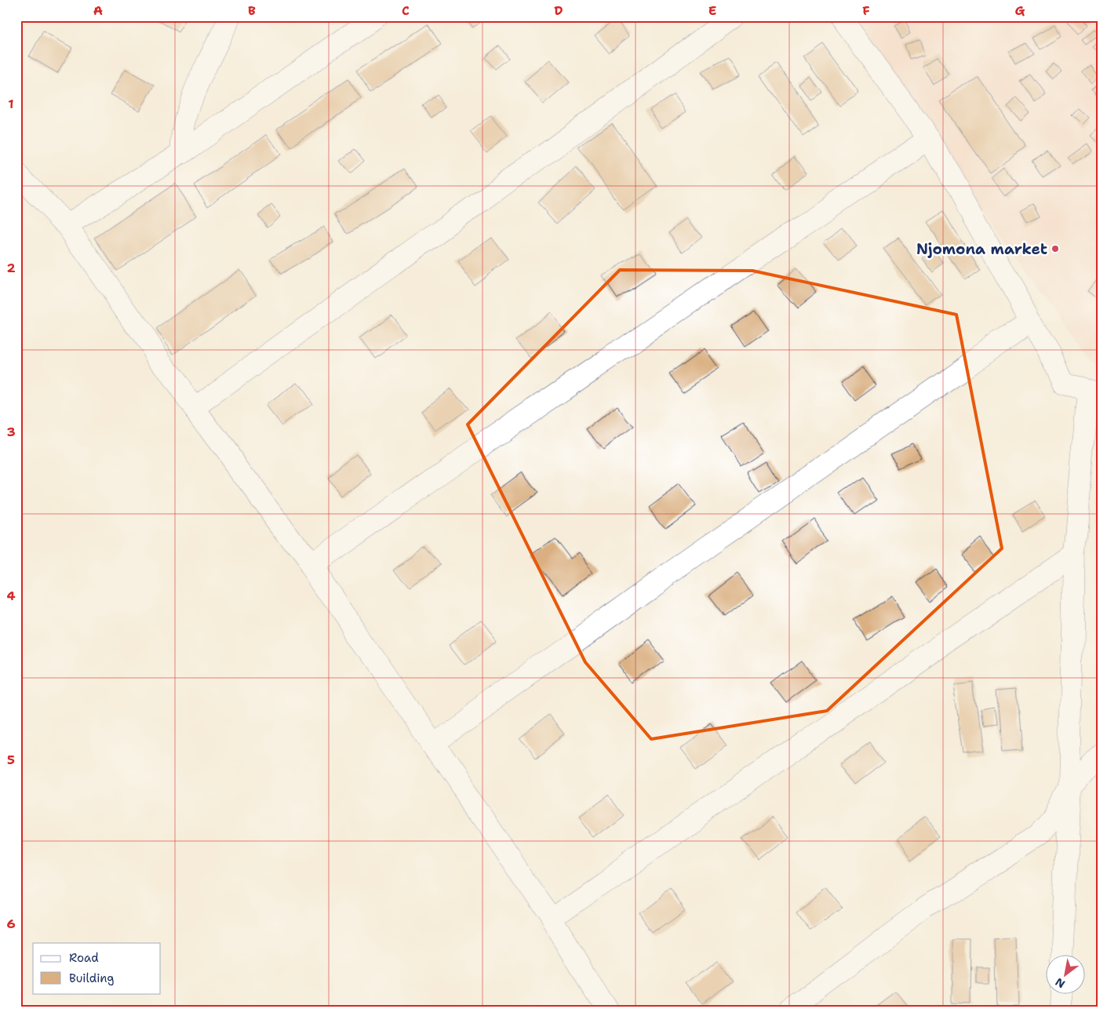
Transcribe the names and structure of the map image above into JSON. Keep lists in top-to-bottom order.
{
  "places": ["Njomona market"],
  "legend": ["Road", "Building"],
  "north": "bottom left",
  "grid": {
    "columns": [
      "A",
      "B",
      "C",
      "D",
      "E",
      "F",
      "G"
    ],
    "rows": [
      "1",
      "2",
      "3",
      "4",
      "5",
      "6"
    ]
  }
}
